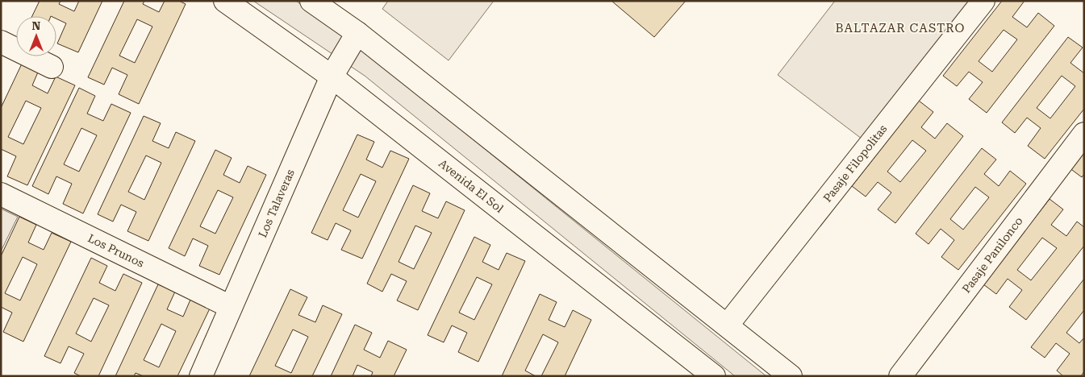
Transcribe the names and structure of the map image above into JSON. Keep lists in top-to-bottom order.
{
  "streets": {
    "street": [
      "Pasaje Filopolitas",
      "Avenida El Sol",
      "Los Talaveras",
      "Los Prunos",
      "Pasaje Panilonco"
    ]
  },
  "crossings": [
    ["Avenida El Sol", "Los Talaveras"],
    ["Los Talaveras", "Los Prunos"]
  ],
  "districts": ["BALTAZAR CASTRO"],
  "north": "top"
}
